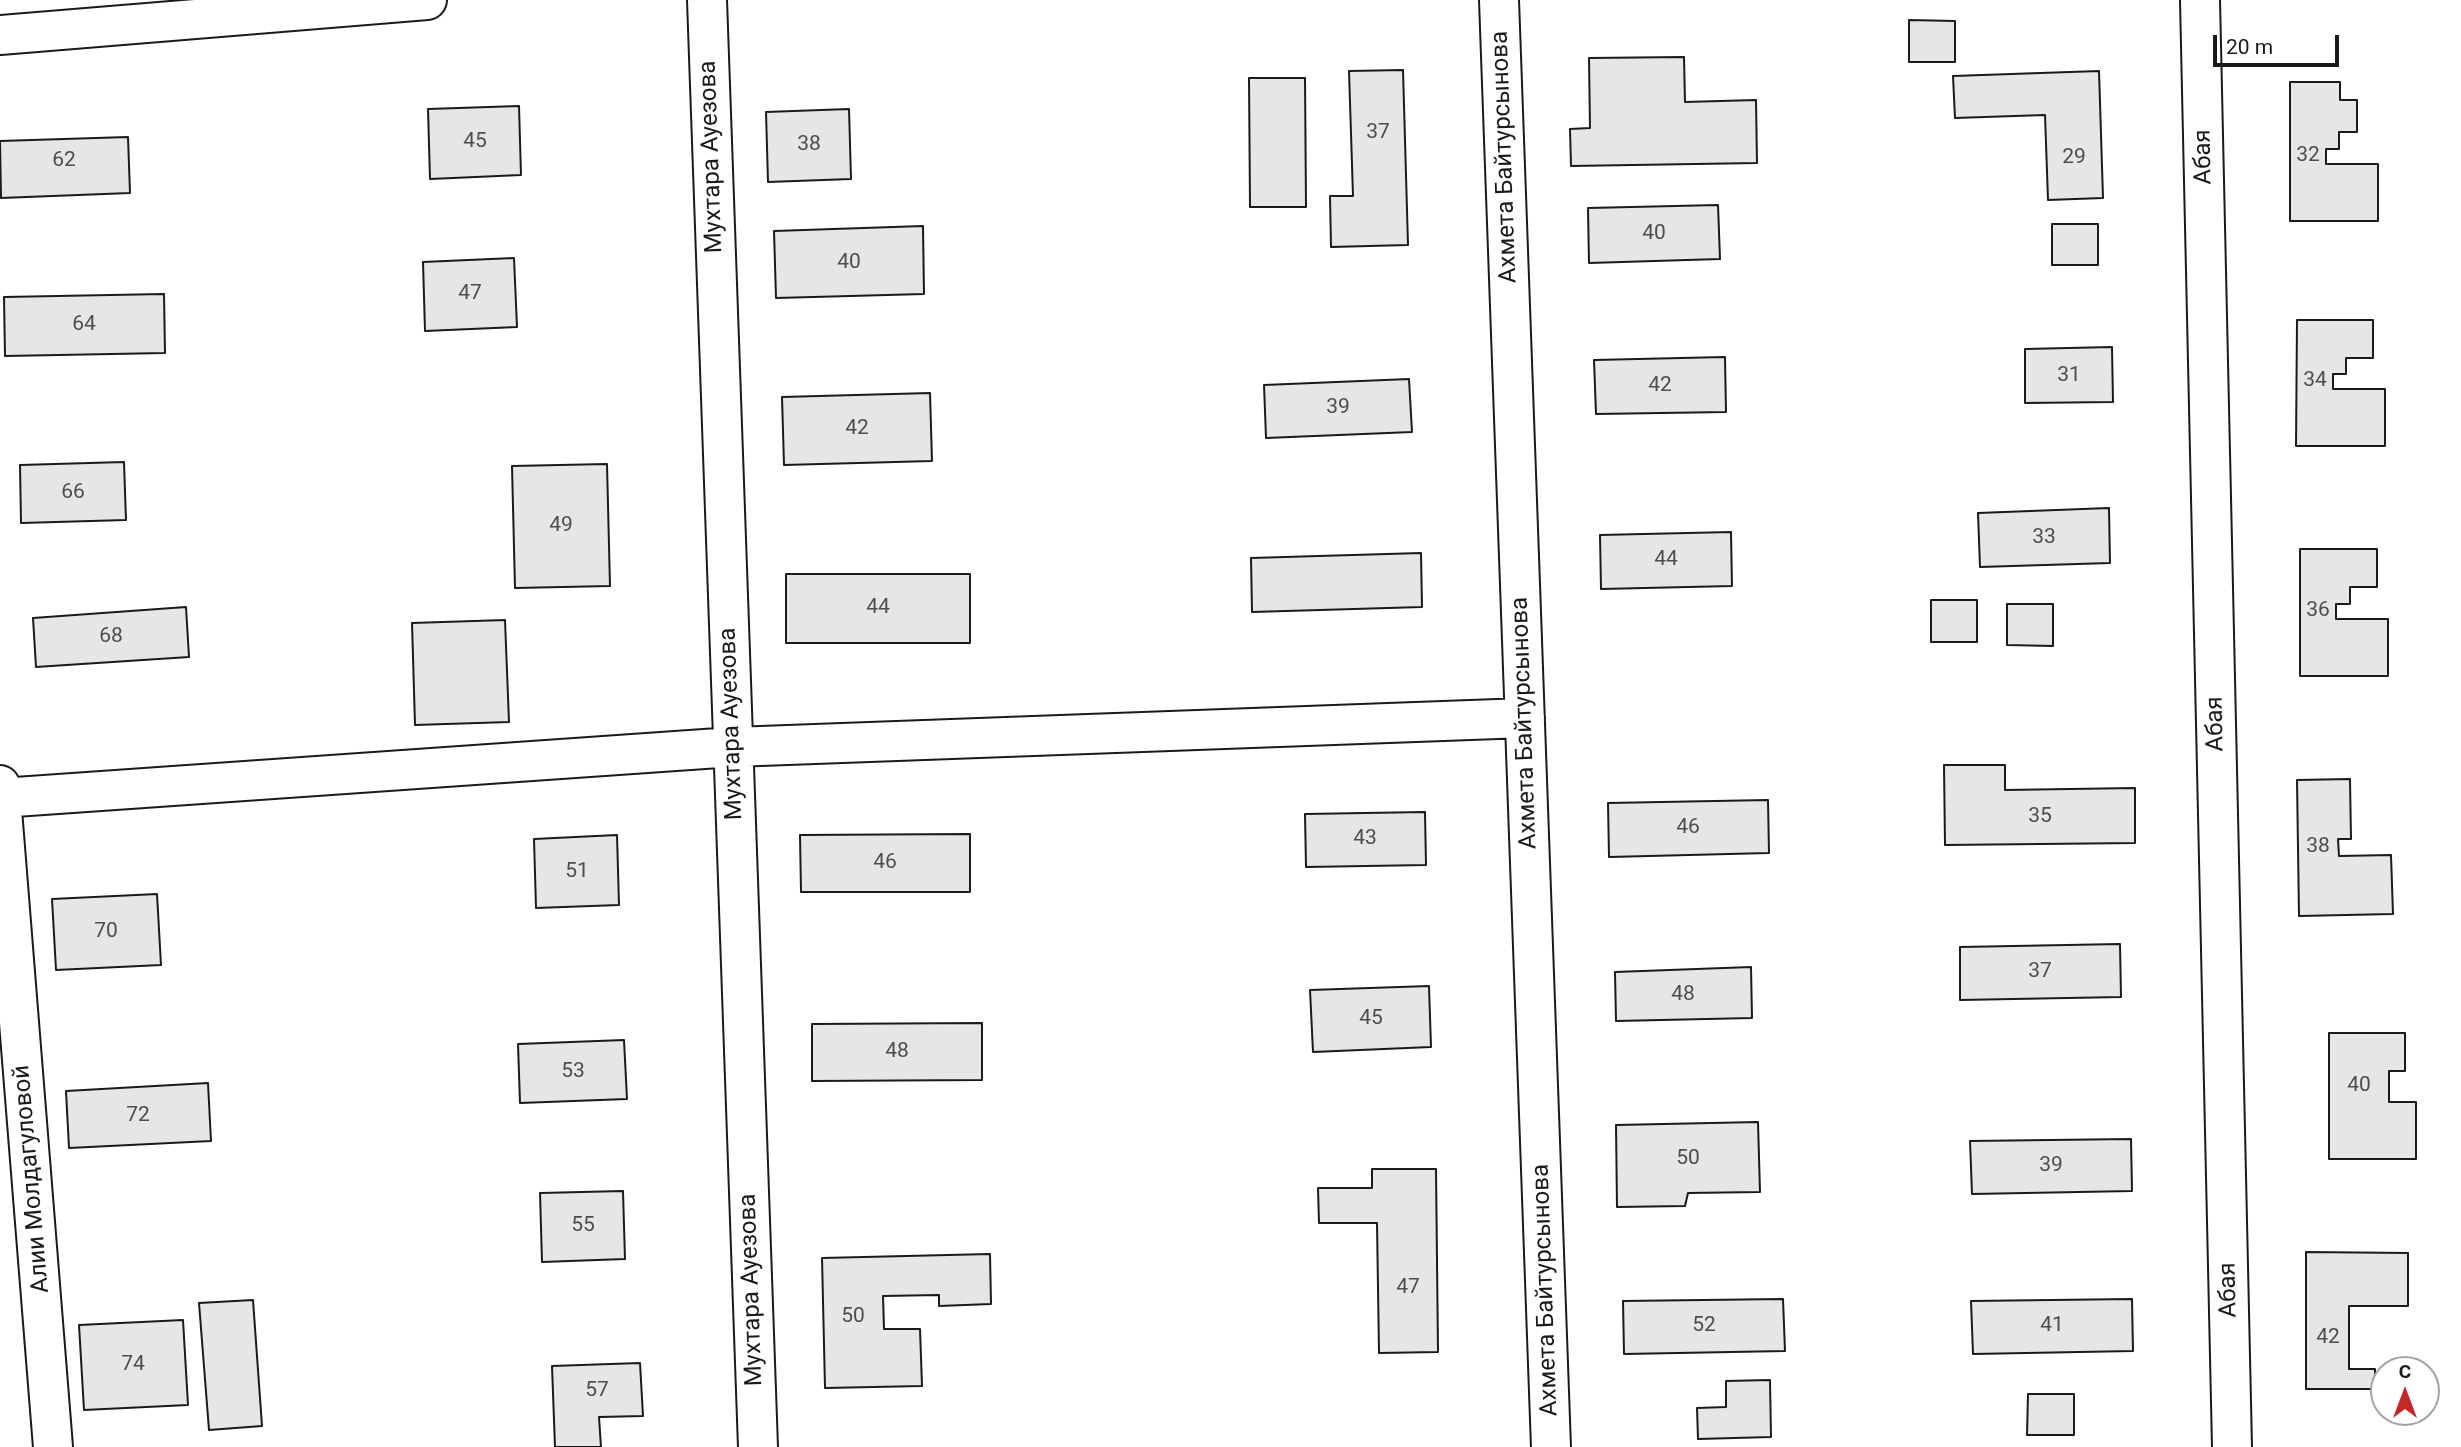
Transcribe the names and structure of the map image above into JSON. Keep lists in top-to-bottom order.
{
  "streets": {
    "street": [
      "Мухтара Ауезова",
      "Ахмета Байтурсынова",
      "Абая",
      "Алии Молдагуловой"
    ]
  },
  "house_numbers": [
    "37",
    "45",
    "38",
    "32",
    "29",
    "62",
    "40",
    "40",
    "47",
    "64",
    "31",
    "34",
    "42",
    "39",
    "42",
    "66",
    "49",
    "33",
    "44",
    "44",
    "36",
    "68",
    "35",
    "46",
    "43",
    "38",
    "46",
    "51",
    "70",
    "37",
    "48",
    "45",
    "48",
    "53",
    "40",
    "72",
    "50",
    "39",
    "55",
    "47",
    "50",
    "52",
    "41",
    "42",
    "74",
    "57"
  ],
  "scale_bar": "20 m",
  "north": "top"
}
